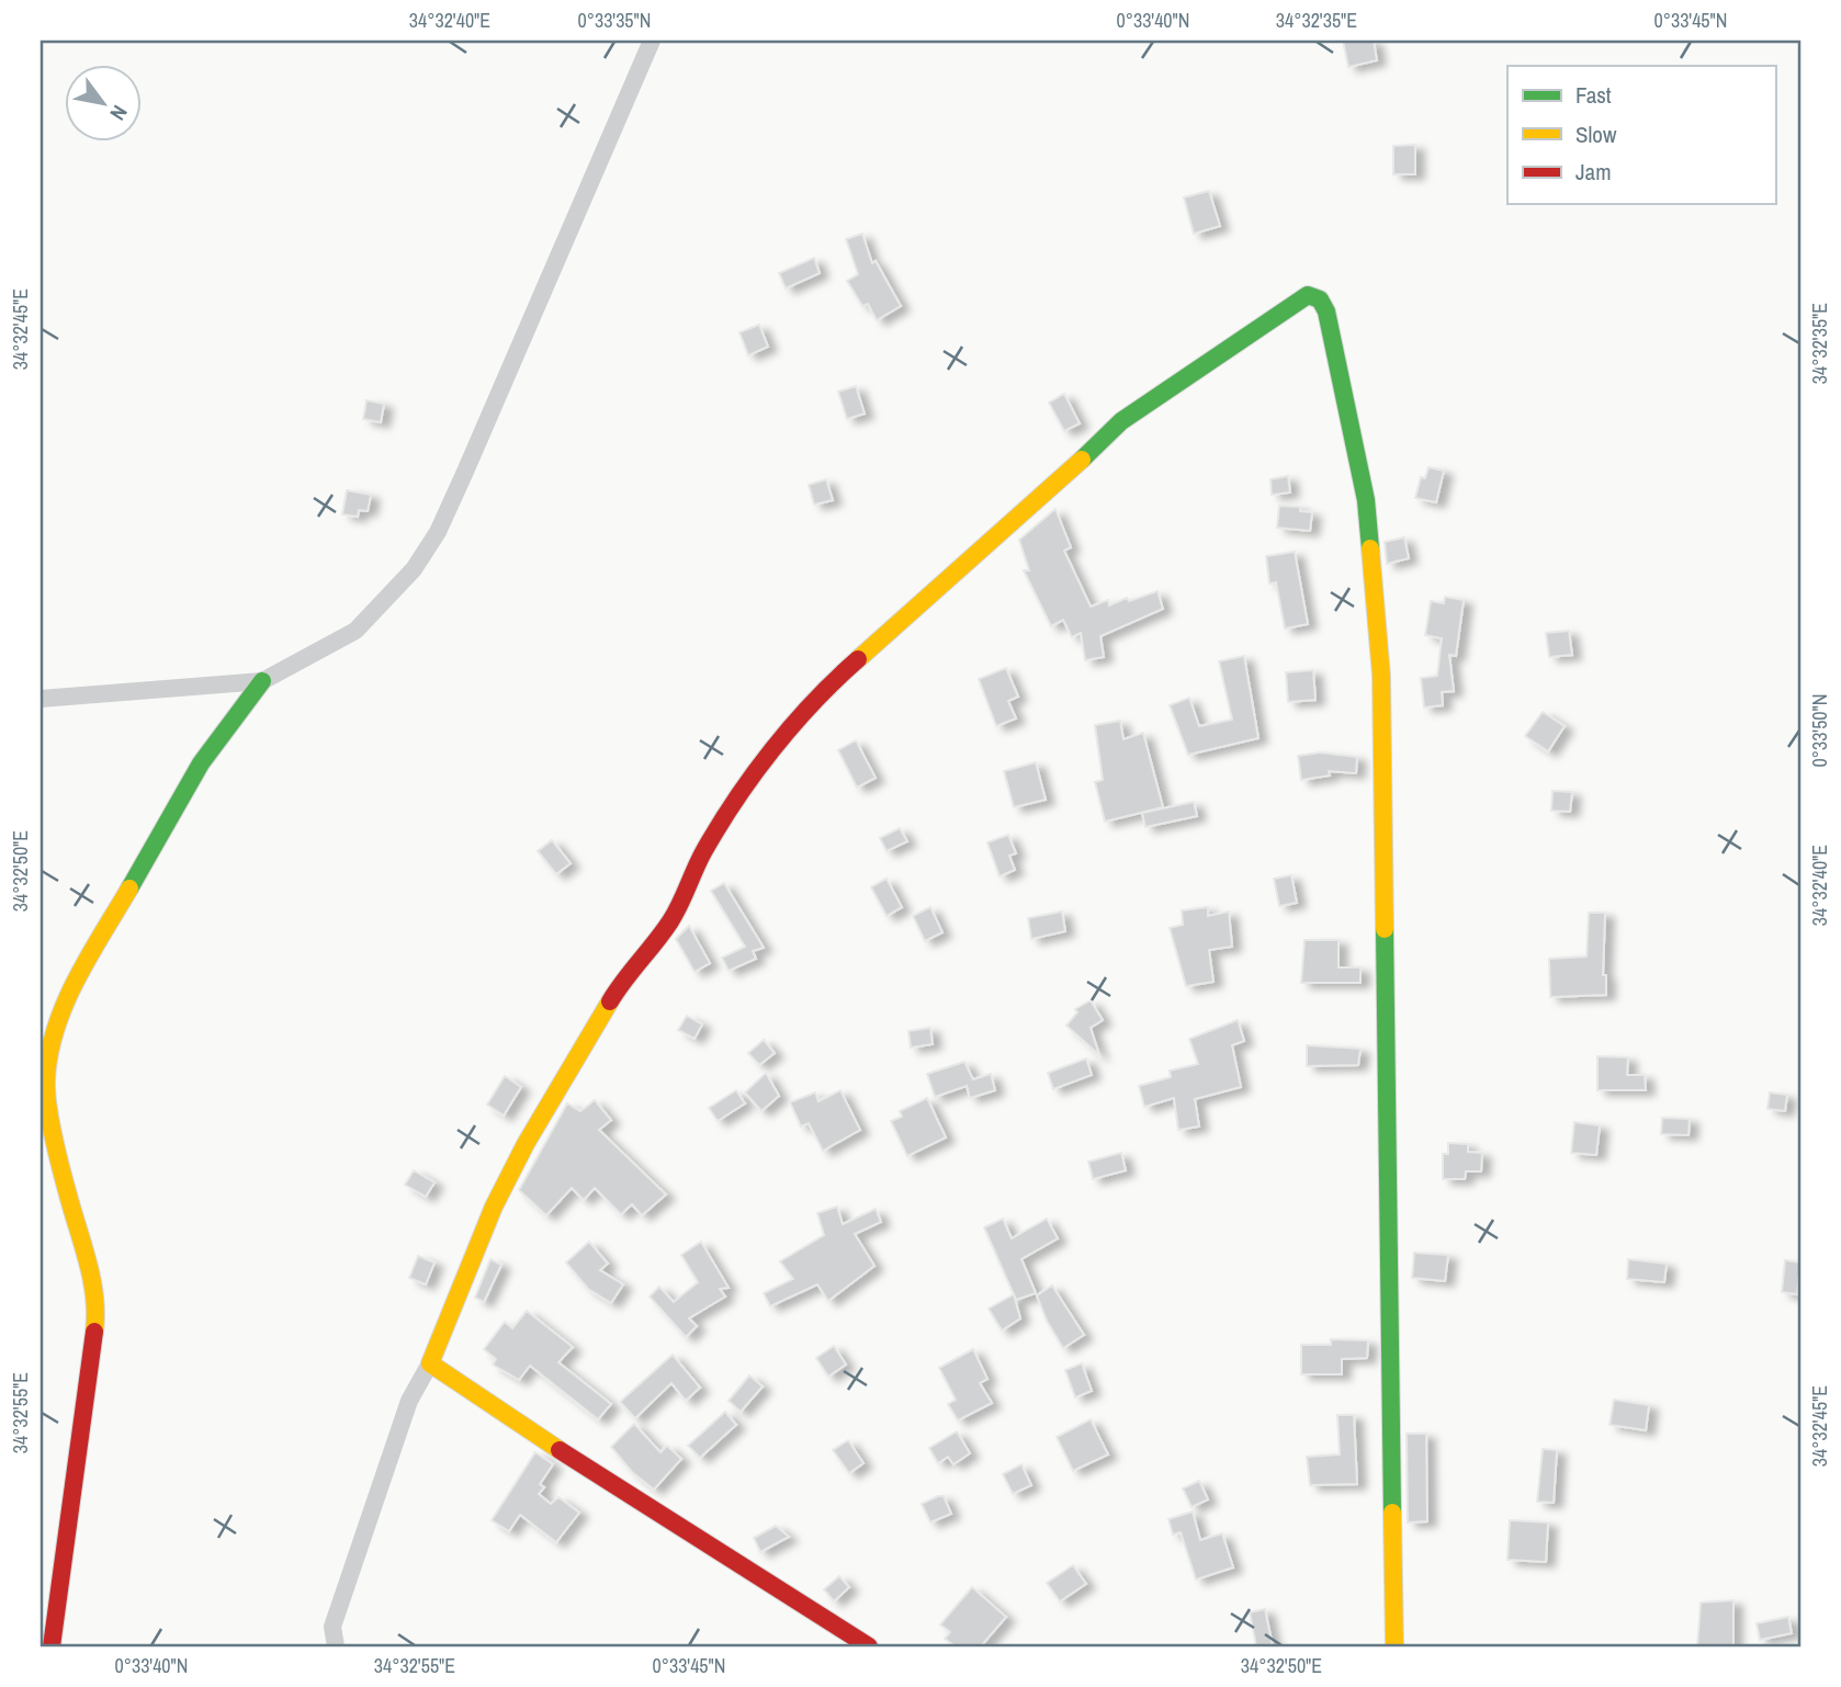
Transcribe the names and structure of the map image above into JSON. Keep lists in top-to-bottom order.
{
  "legend": ["Fast", "Slow", "Jam"],
  "north": "bottom right",
  "coordinates": [
    "34°32'40\"E",
    "0°33'35\"N",
    "0°33'40\"N",
    "34°32'35\"E",
    "0°33'45\"N",
    "34°32'45\"E",
    "0°33'50\"N",
    "34°32'50\"E",
    "34°32'55\"E"
  ]
}
